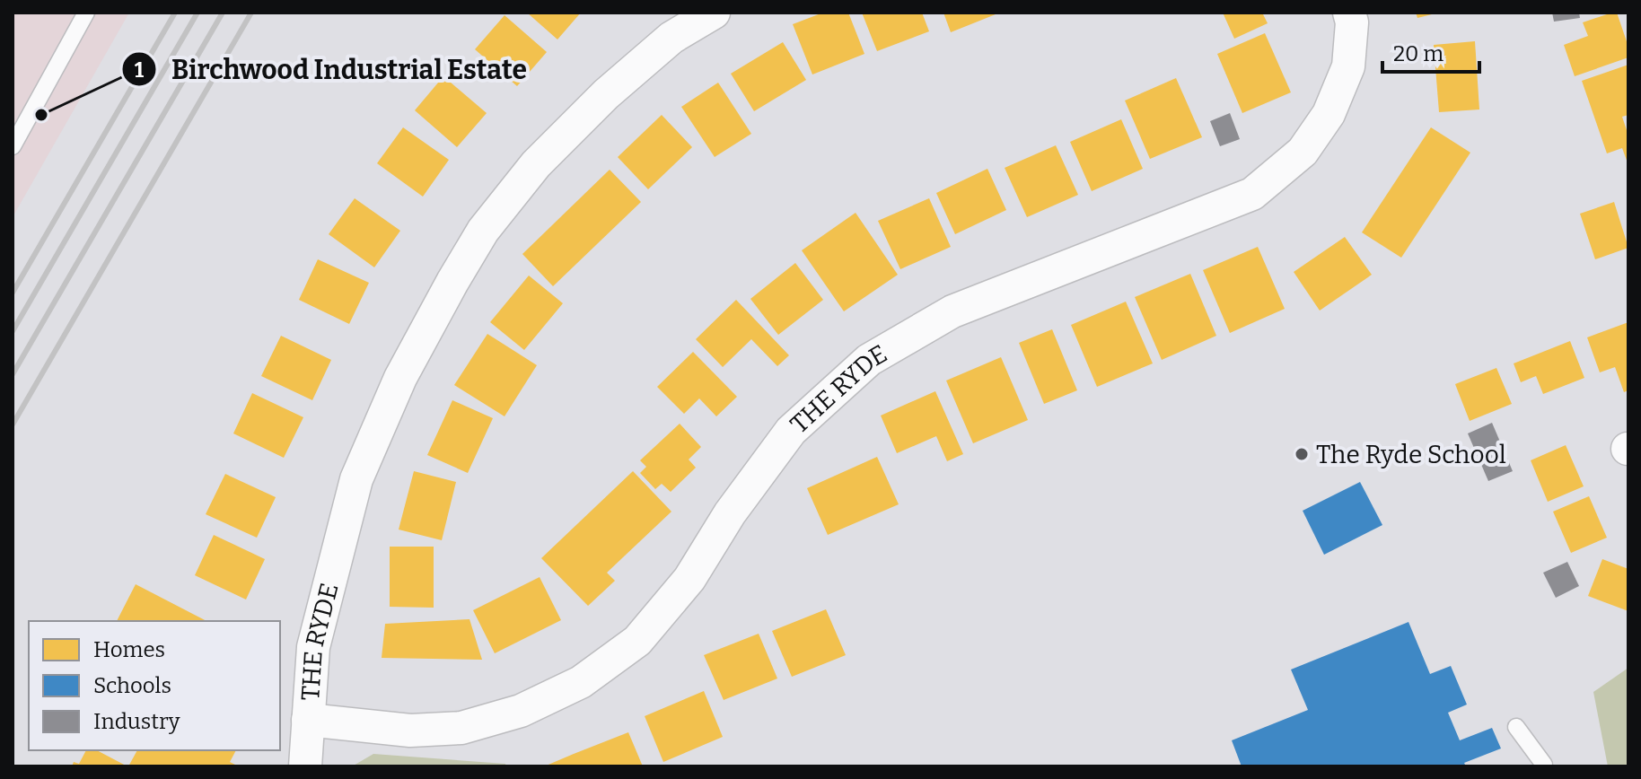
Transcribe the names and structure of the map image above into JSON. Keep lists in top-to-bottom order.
{
  "streets": {
    "street": ["THE RYDE"]
  },
  "places": ["Birchwood Industrial Estate", "The Ryde School"],
  "legend": ["Homes", "Schools", "Industry"],
  "scale_bar": "20 m"
}
